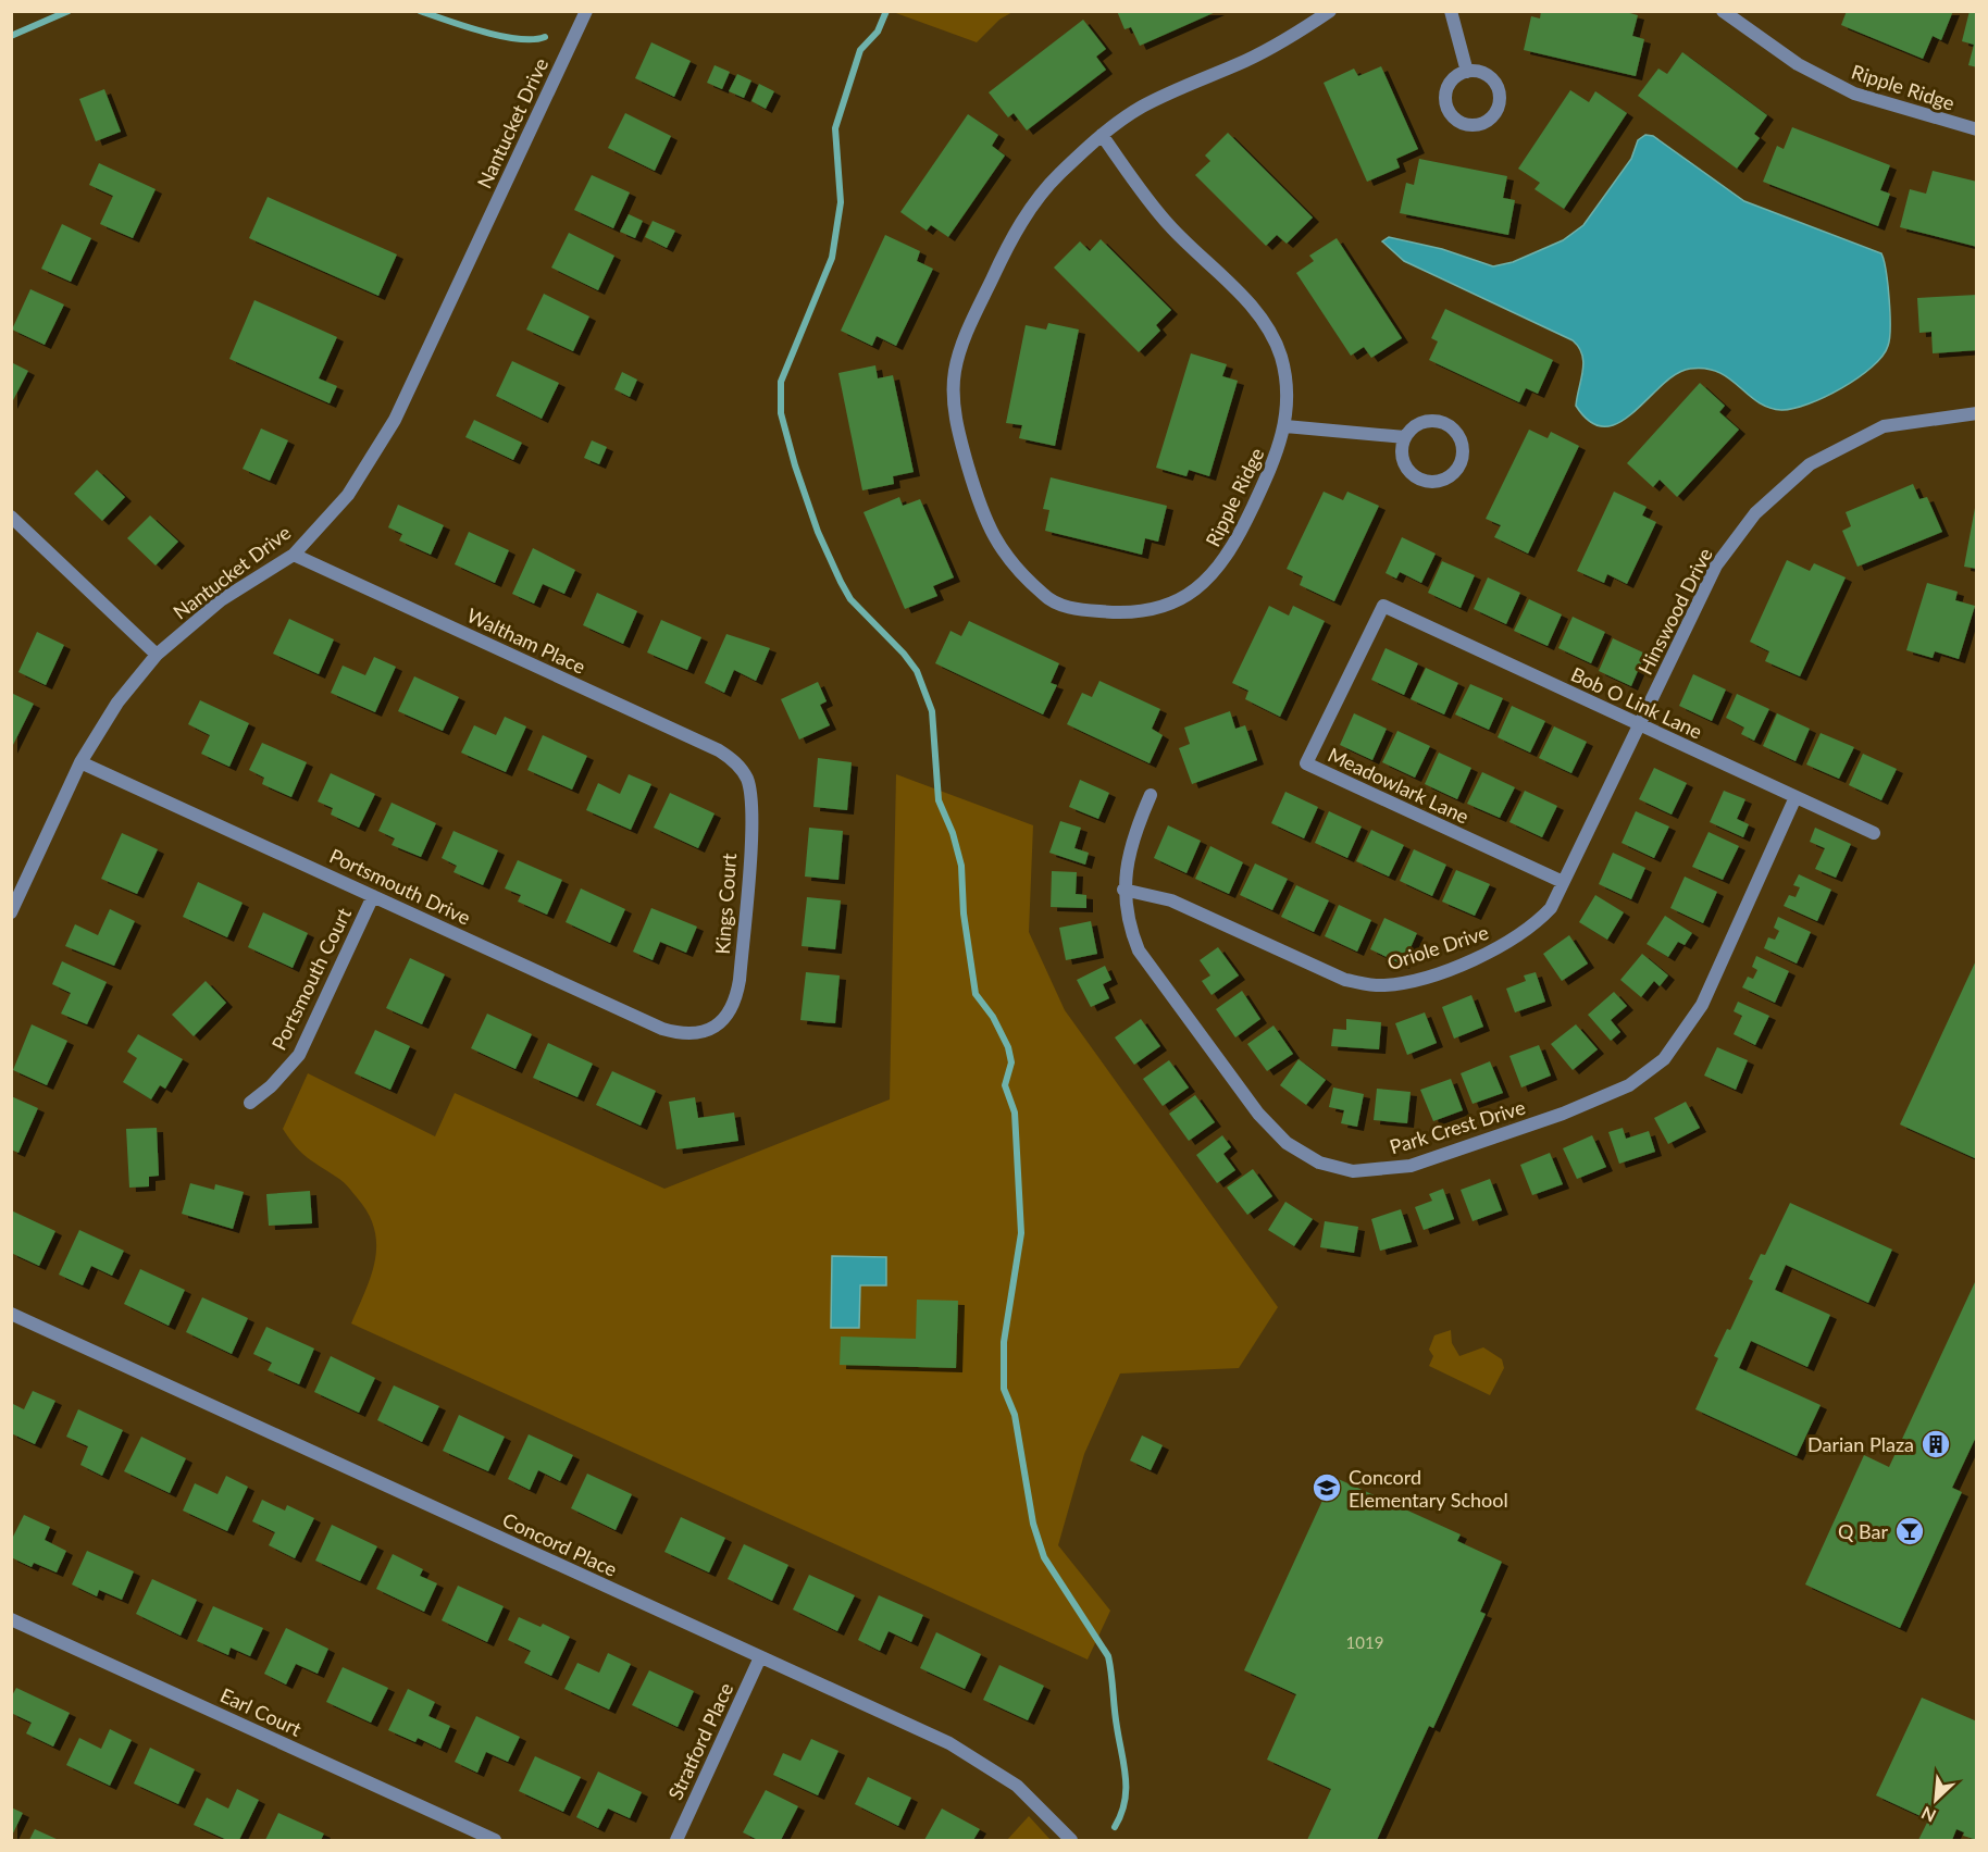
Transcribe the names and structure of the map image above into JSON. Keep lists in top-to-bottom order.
{
  "streets": {
    "street": [
      "Ripple Ridge",
      "Nantucket Drive",
      "Hinswood Drive",
      "Waltham Place",
      "Bob O Link Lane",
      "Meadowlark Lane",
      "Portsmouth Drive",
      "Kings Court",
      "Oriole Drive",
      "Portsmouth Court",
      "Park Crest Drive",
      "Concord Place",
      "Earl Court",
      "Stratford Place"
    ]
  },
  "crossings": [
    ["Nantucket Drive", "Waltham Place"],
    ["Nantucket Drive", "Portsmouth Drive"],
    ["Hinswood Drive", "Bob O Link Lane"],
    ["Hinswood Drive", "Oriole Drive"],
    ["Waltham Place", "Kings Court"],
    ["Bob O Link Lane", "Meadowlark Lane"],
    ["Bob O Link Lane", "Park Crest Drive"],
    ["Meadowlark Lane", "Oriole Drive"],
    ["Portsmouth Drive", "Kings Court"],
    ["Portsmouth Drive", "Portsmouth Court"],
    ["Oriole Drive", "Park Crest Drive"],
    ["Concord Place", "Stratford Place"]
  ],
  "places": {
    "building": ["Darian Plaza"],
    "school or university": ["Concord Elementary School"],
    "bar": ["Q Bar"]
  },
  "house_numbers": ["1019"],
  "north": "bottom left"
}
